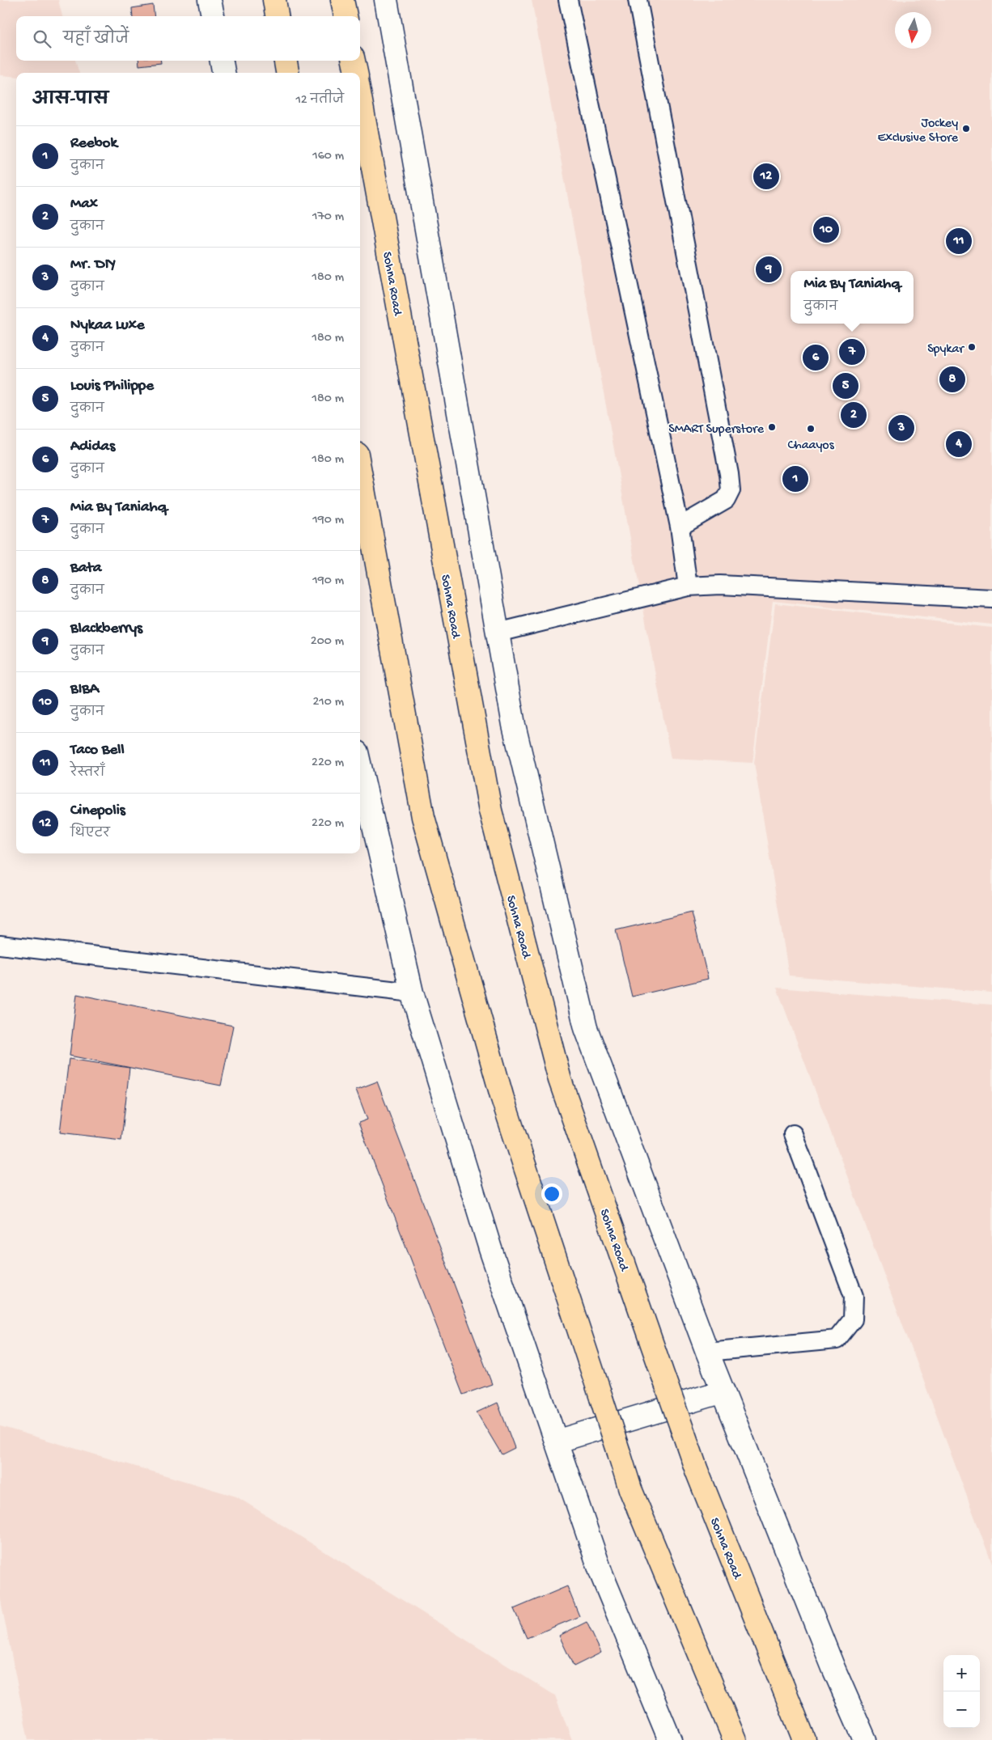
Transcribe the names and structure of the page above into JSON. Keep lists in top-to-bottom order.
{
  "streets": {
    "highway": ["Sohna Road"]
  },
  "places": [
    "Jockey Exclusive Store",
    "Spykar",
    "SMART Superstore",
    "Chaayos"
  ],
  "north": "bottom",
  "page": {
    "search": "यहाँ खोजें",
    "heading": ["आस-पास", "12 नतीजे"],
    "list": [
      {
        "mark": "1",
        "name": "Reebok",
        "note": "दुकान",
        "value": "160 m"
      },
      {
        "mark": "2",
        "name": "Max",
        "note": "दुकान",
        "value": "170 m"
      },
      {
        "mark": "3",
        "name": "Mr. DIY",
        "note": "दुकान",
        "value": "180 m"
      },
      {
        "mark": "4",
        "name": "Nykaa Luxe",
        "note": "दुकान",
        "value": "180 m"
      },
      {
        "mark": "5",
        "name": "Louis Philippe",
        "note": "दुकान",
        "value": "180 m"
      },
      {
        "mark": "6",
        "name": "Adidas",
        "note": "दुकान",
        "value": "180 m"
      },
      {
        "mark": "7",
        "name": "Mia By Taniahq",
        "note": "दुकान",
        "value": "190 m"
      },
      {
        "mark": "8",
        "name": "Bata",
        "note": "दुकान",
        "value": "190 m"
      },
      {
        "mark": "9",
        "name": "Blackberrys",
        "note": "दुकान",
        "value": "200 m"
      },
      {
        "mark": "10",
        "name": "BIBA",
        "note": "दुकान",
        "value": "210 m"
      },
      {
        "mark": "11",
        "name": "Taco Bell",
        "note": "रेस्तराँ",
        "value": "220 m"
      },
      {
        "mark": "12",
        "name": "Cinepolis",
        "note": "थिएटर",
        "value": "220 m"
      }
    ],
    "pins": [
      "12",
      "10",
      "11",
      "9",
      "7",
      "6",
      "8",
      "5",
      "2",
      "3",
      "4",
      "1"
    ],
    "popup": ["Mia By Taniahq", "दुकान"],
    "map_buttons": ["+", "−"]
  }
}
